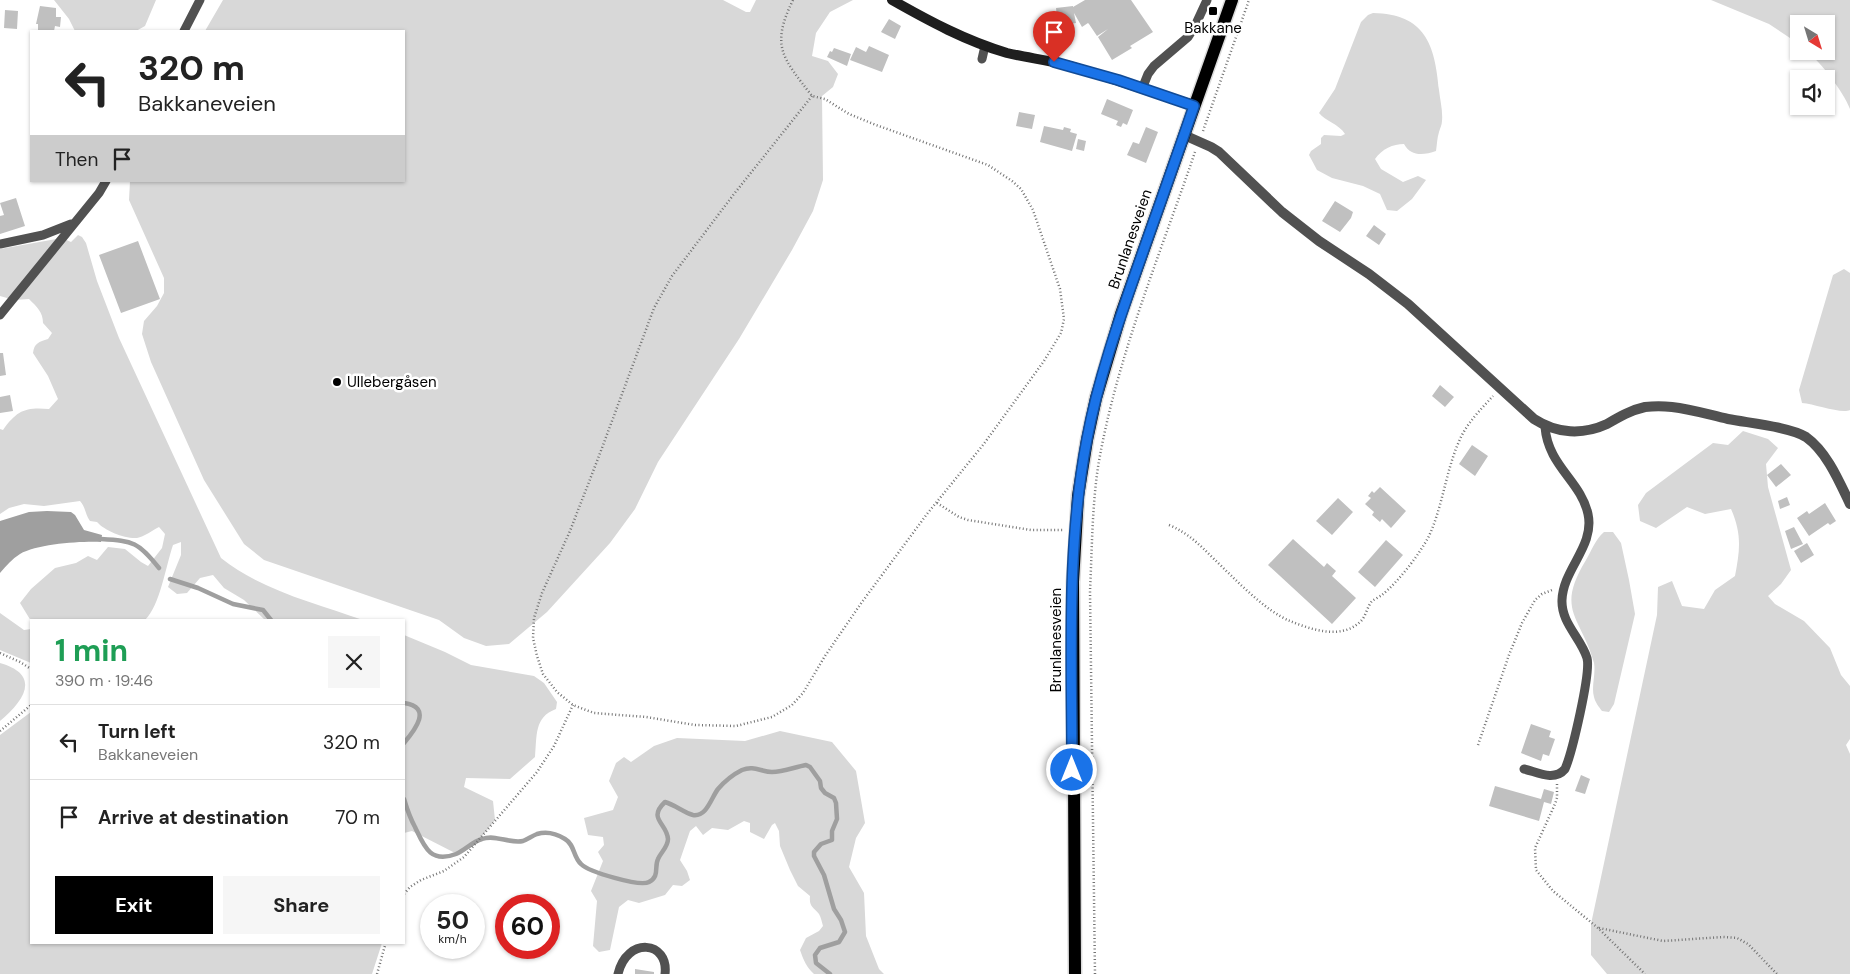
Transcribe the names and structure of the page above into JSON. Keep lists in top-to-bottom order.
{
  "streets": {
    "main road": ["Brunlanesveien"]
  },
  "places": {
    "transit": ["Bakkane"],
    "other": ["Ullebergåsen"]
  },
  "north": "bottom right",
  "page": {
    "turn": ["320 m", "Bakkaneveien"],
    "then": "Then",
    "heading": ["1 min", "390 m · 19:46"],
    "list": [
      {
        "name": "Turn left",
        "note": "Bakkaneveien",
        "value": "320 m"
      },
      {
        "name": "Arrive at destination",
        "value": "70 m"
      }
    ],
    "buttons": ["Exit", "Share"],
    "speed": "50 km/h",
    "limit": "60"
  }
}
